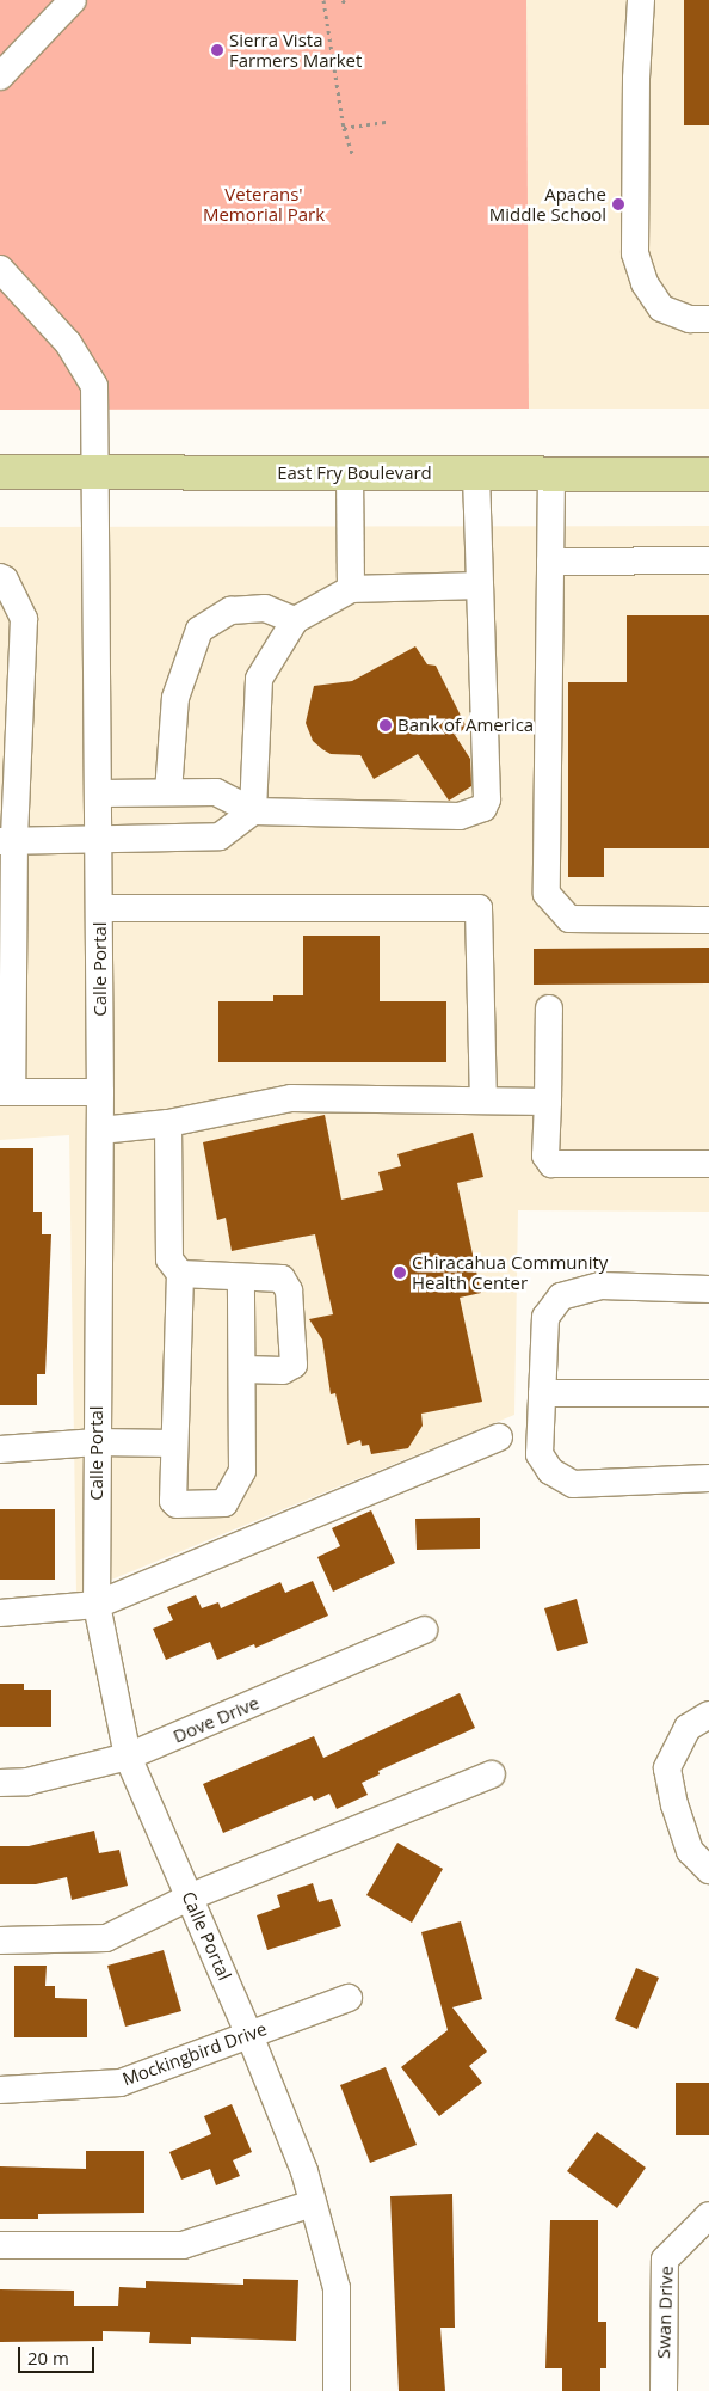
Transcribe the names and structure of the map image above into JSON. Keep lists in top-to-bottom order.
{
  "streets": {
    "main road": ["East Fry Boulevard"],
    "street": [
      "Calle Portal",
      "Dove Drive",
      "Mockingbird Drive",
      "Swan Drive"
    ]
  },
  "crossings": [
    ["East Fry Boulevard", "Calle Portal"],
    ["Calle Portal", "Dove Drive"],
    ["Calle Portal", "Mockingbird Drive"]
  ],
  "parks": ["Veterans' Memorial Park"],
  "places": [
    "Sierra Vista Farmers Market",
    "Apache Middle School",
    "Bank of America",
    "Chiracahua Community Health Center"
  ],
  "scale_bar": "20 m"
}
